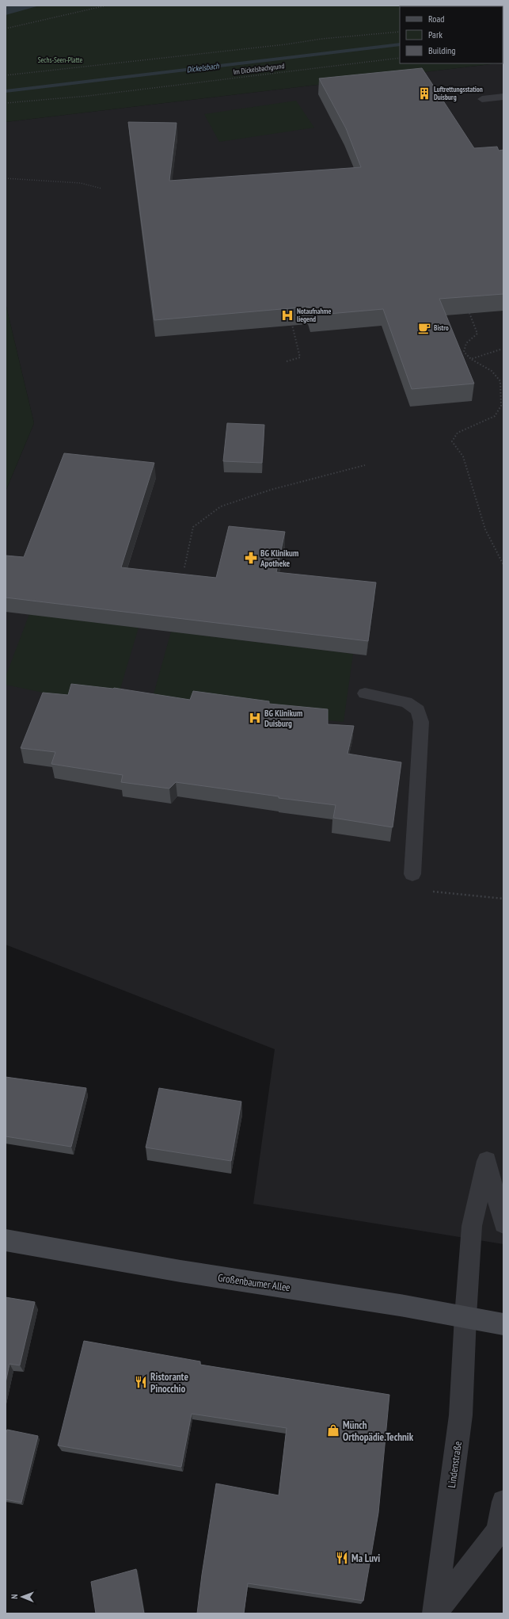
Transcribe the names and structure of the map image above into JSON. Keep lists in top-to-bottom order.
{
  "streets": {
    "main road": ["Großenbaumer Allee"],
    "street": ["Lindenstraße"],
    "path": ["Im Dickelsbachgrund"]
  },
  "crossings": [
    ["Großenbaumer Allee", "Lindenstraße"]
  ],
  "water": ["Dickelsbach"],
  "parks": ["Sechs-Seen-Platte"],
  "places": {
    "building": ["Luftrettungsstation Duisburg"],
    "hospital": ["Notaufnahme liegend", "BG Klinikum Duisburg"],
    "cafe": ["Bistro"],
    "pharmacy": ["BG Klinikum Apotheke"],
    "restaurant": ["Ristorante Pinocchio", "Ma Luvi"],
    "shop": ["Münch Orthopädie.Technik"]
  },
  "legend": ["Road", "Park", "Building"],
  "north": "left"
}
